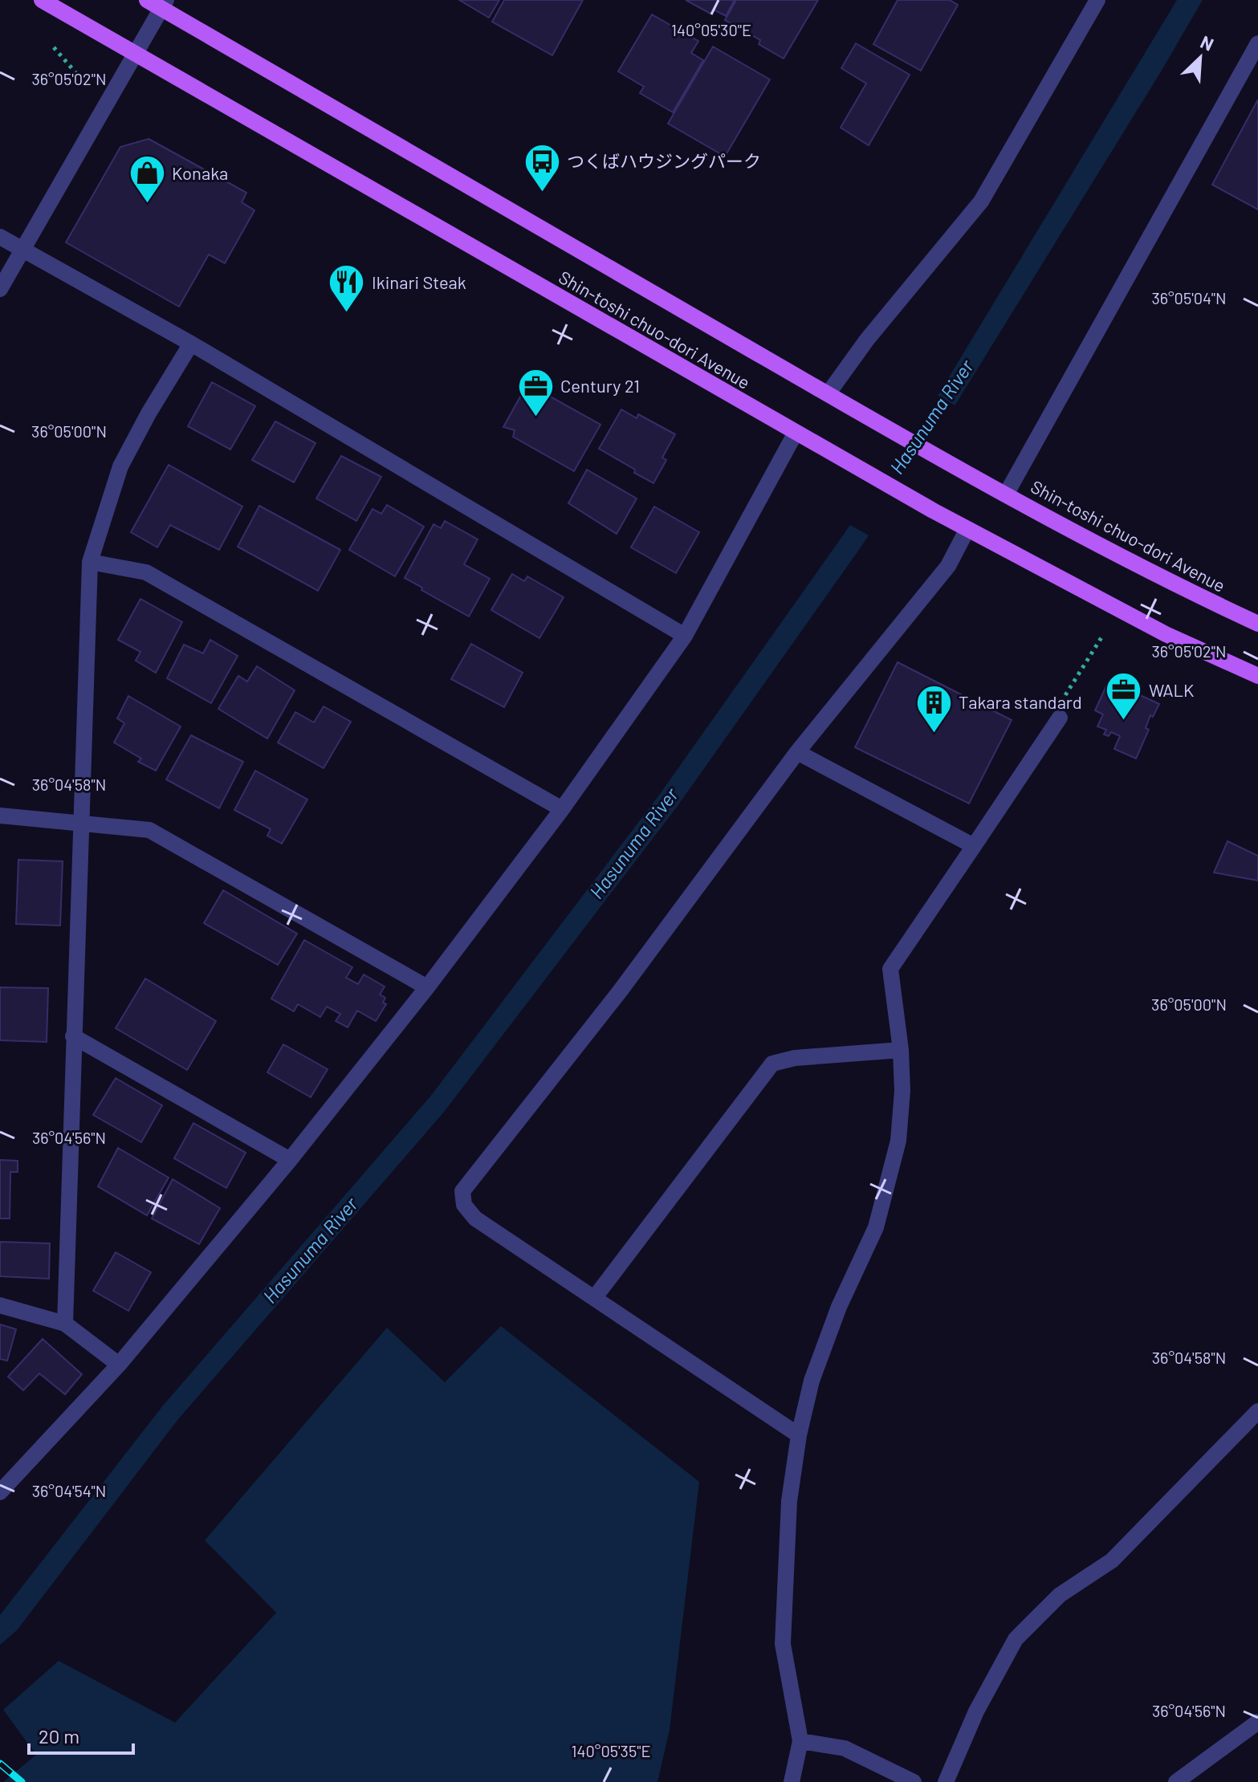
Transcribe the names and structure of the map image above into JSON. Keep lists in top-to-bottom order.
{
  "streets": {
    "main road": ["Shin-toshi chuo-dori Avenue"]
  },
  "water": ["Hasunuma River"],
  "places": {
    "bus stop": ["つくばハウジングパーク"],
    "shop": ["Konaka"],
    "restaurant": ["Ikinari Steak"],
    "office": ["Century 21", "WALK"],
    "building": ["Takara standard"]
  },
  "scale_bar": "20 m",
  "north": "top right",
  "coordinates": [
    "140°05'30\"E",
    "36°05'02\"N",
    "36°05'04\"N",
    "36°05'00\"N",
    "36°04'58\"N",
    "36°04'56\"N",
    "36°04'54\"N",
    "140°05'35\"E"
  ]
}
